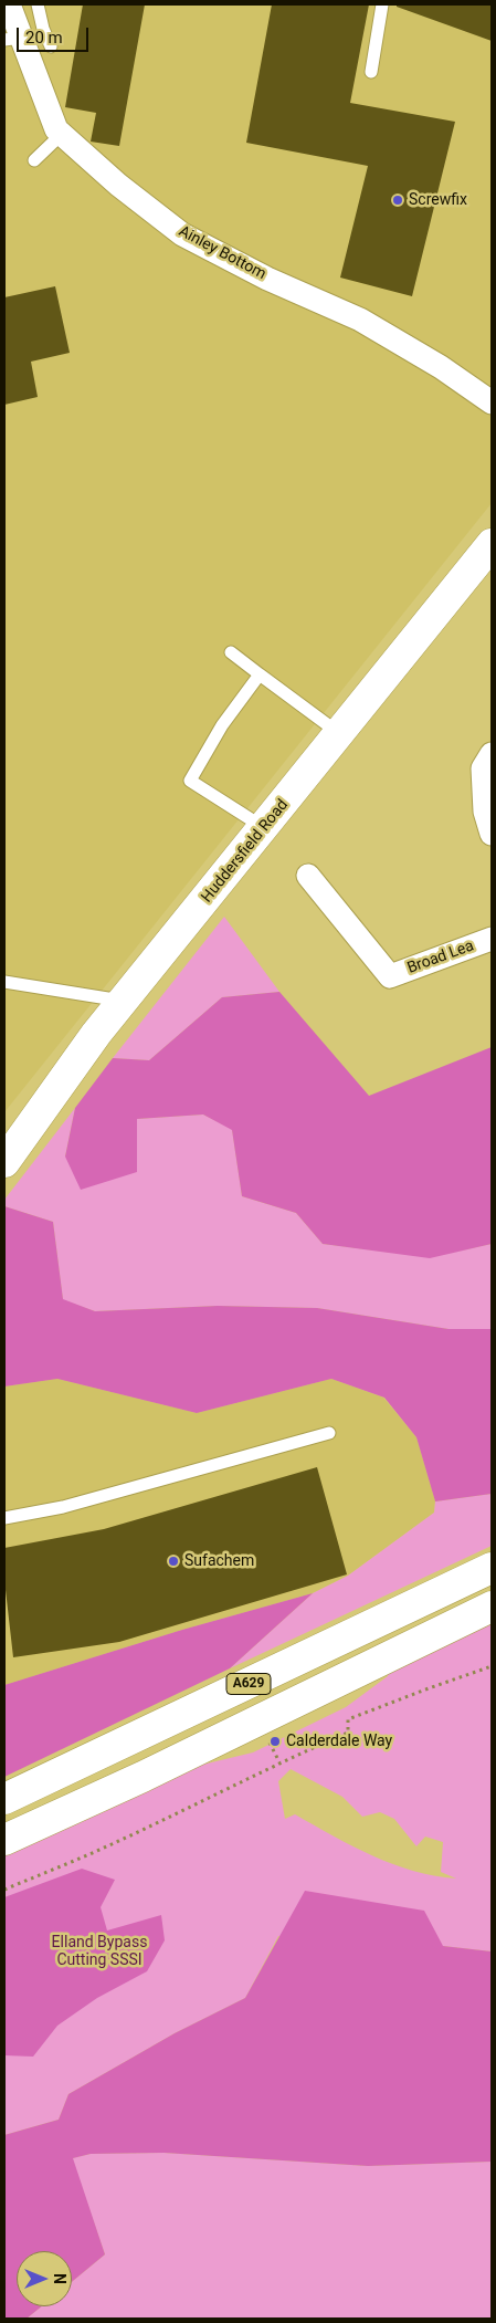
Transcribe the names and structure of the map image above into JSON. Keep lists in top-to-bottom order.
{
  "streets": {
    "main road": ["Huddersfield Road", "A629"],
    "street": ["Ainley Bottom", "Broad Lea"]
  },
  "parks": ["Elland Bypass Cutting SSSI"],
  "places": ["Screwfix", "Sufachem", "Calderdale Way"],
  "scale_bar": "20 m",
  "north": "right"
}
